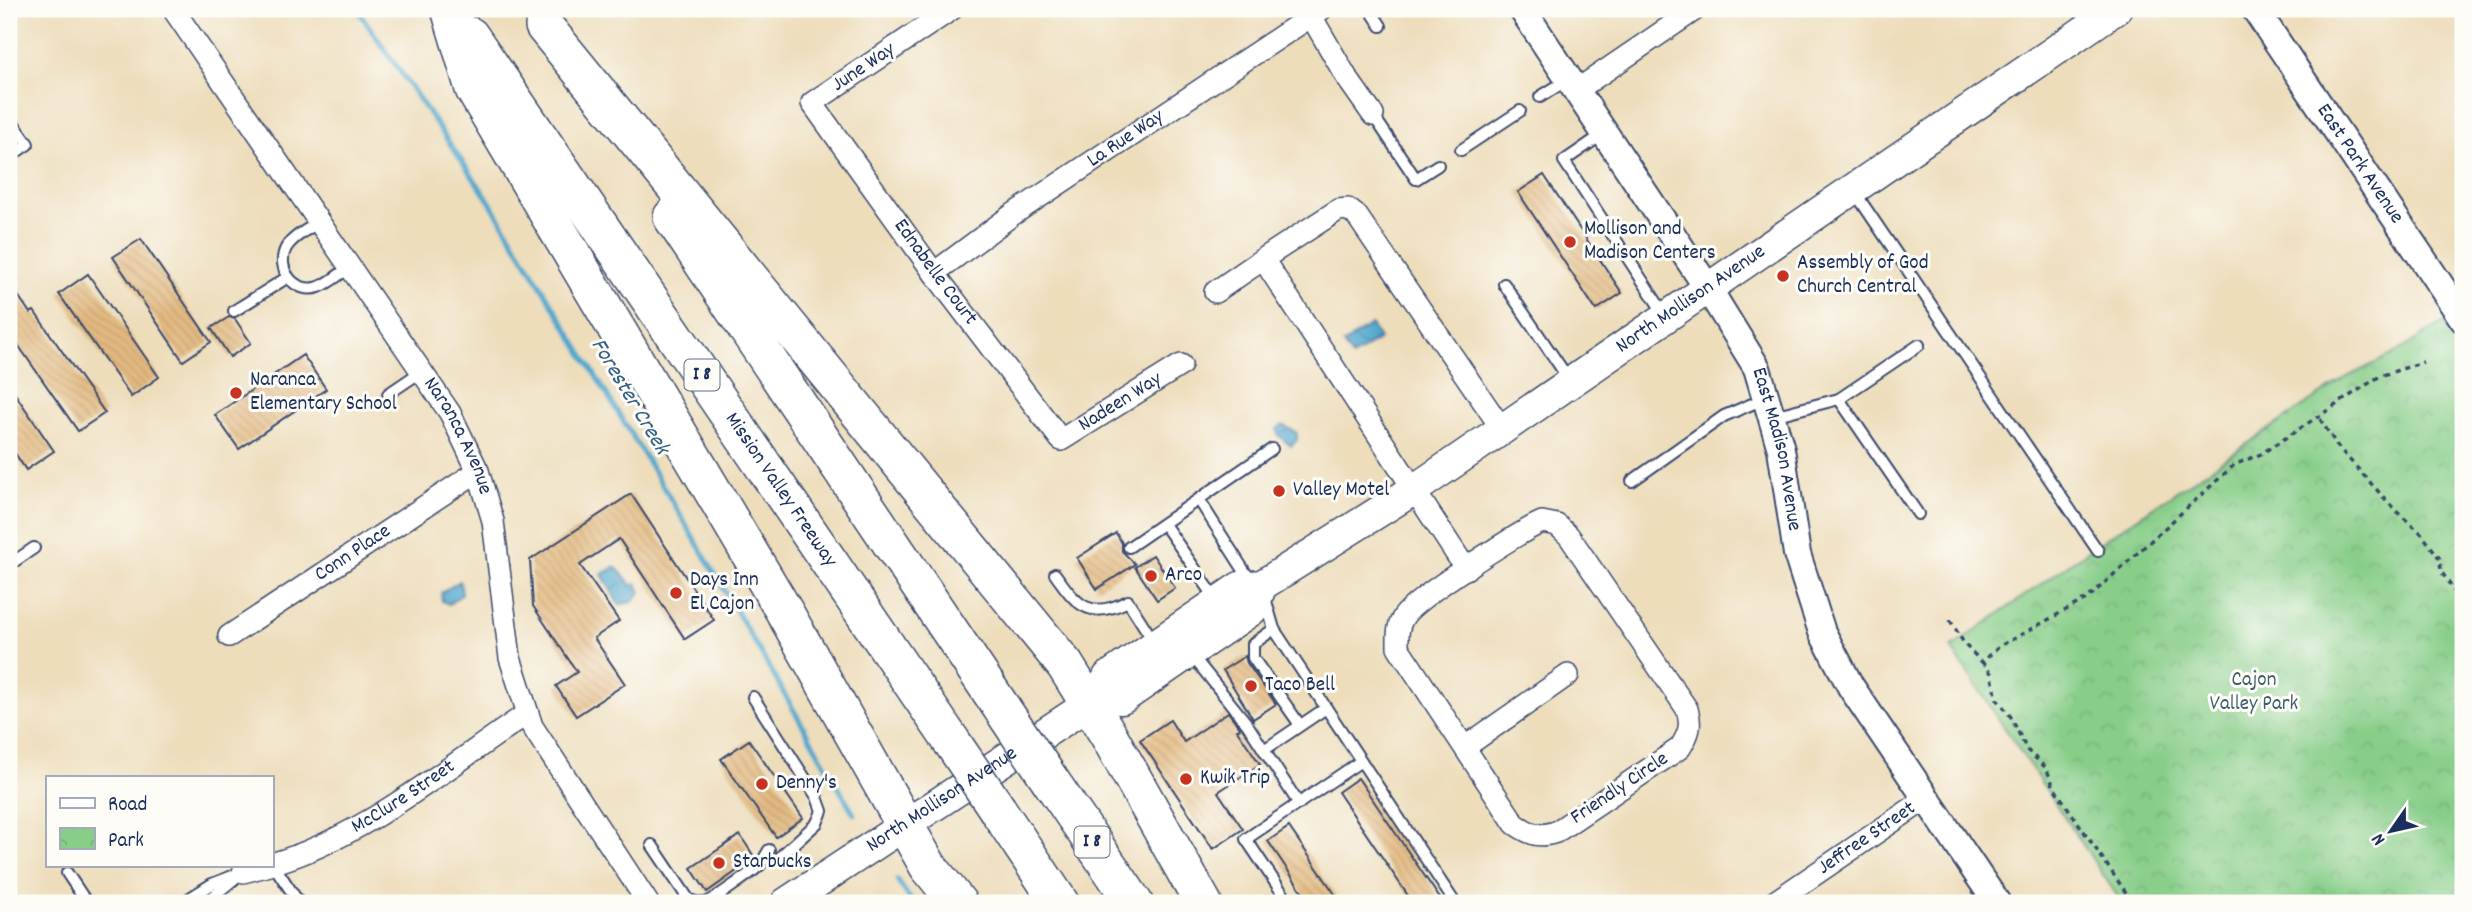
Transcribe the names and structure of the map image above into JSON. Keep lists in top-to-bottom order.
{
  "streets": {
    "highway": ["I 8", "Mission Valley Freeway"],
    "main road": ["North Mollison Avenue"],
    "street": [
      "June Way",
      "La Rue Way",
      "East Park Avenue",
      "Ednabelle Court",
      "Nadeen Way",
      "Naranca Avenue",
      "East Madison Avenue",
      "Conn Place",
      "Friendly Circle",
      "McClure Street",
      "Jeffree Street"
    ]
  },
  "crossings": [
    ["June Way", "Ednabelle Court"],
    ["La Rue Way", "Ednabelle Court"],
    ["Ednabelle Court", "Nadeen Way"],
    ["North Mollison Avenue", "East Madison Avenue"],
    ["Naranca Avenue", "Conn Place"],
    ["Naranca Avenue", "McClure Street"],
    ["East Madison Avenue", "Jeffree Street"]
  ],
  "water": ["Forester Creek"],
  "parks": ["Cajon Valley Park"],
  "places": [
    "Mollison and Madison Centers",
    "Assembly of God Church Central",
    "Naranca Elementary School",
    "Valley Motel",
    "Arco",
    "Days Inn El Cajon",
    "Taco Bell",
    "Kwik Trip",
    "Denny's",
    "Starbucks"
  ],
  "legend": ["Road", "Park"],
  "north": "bottom left"
}
